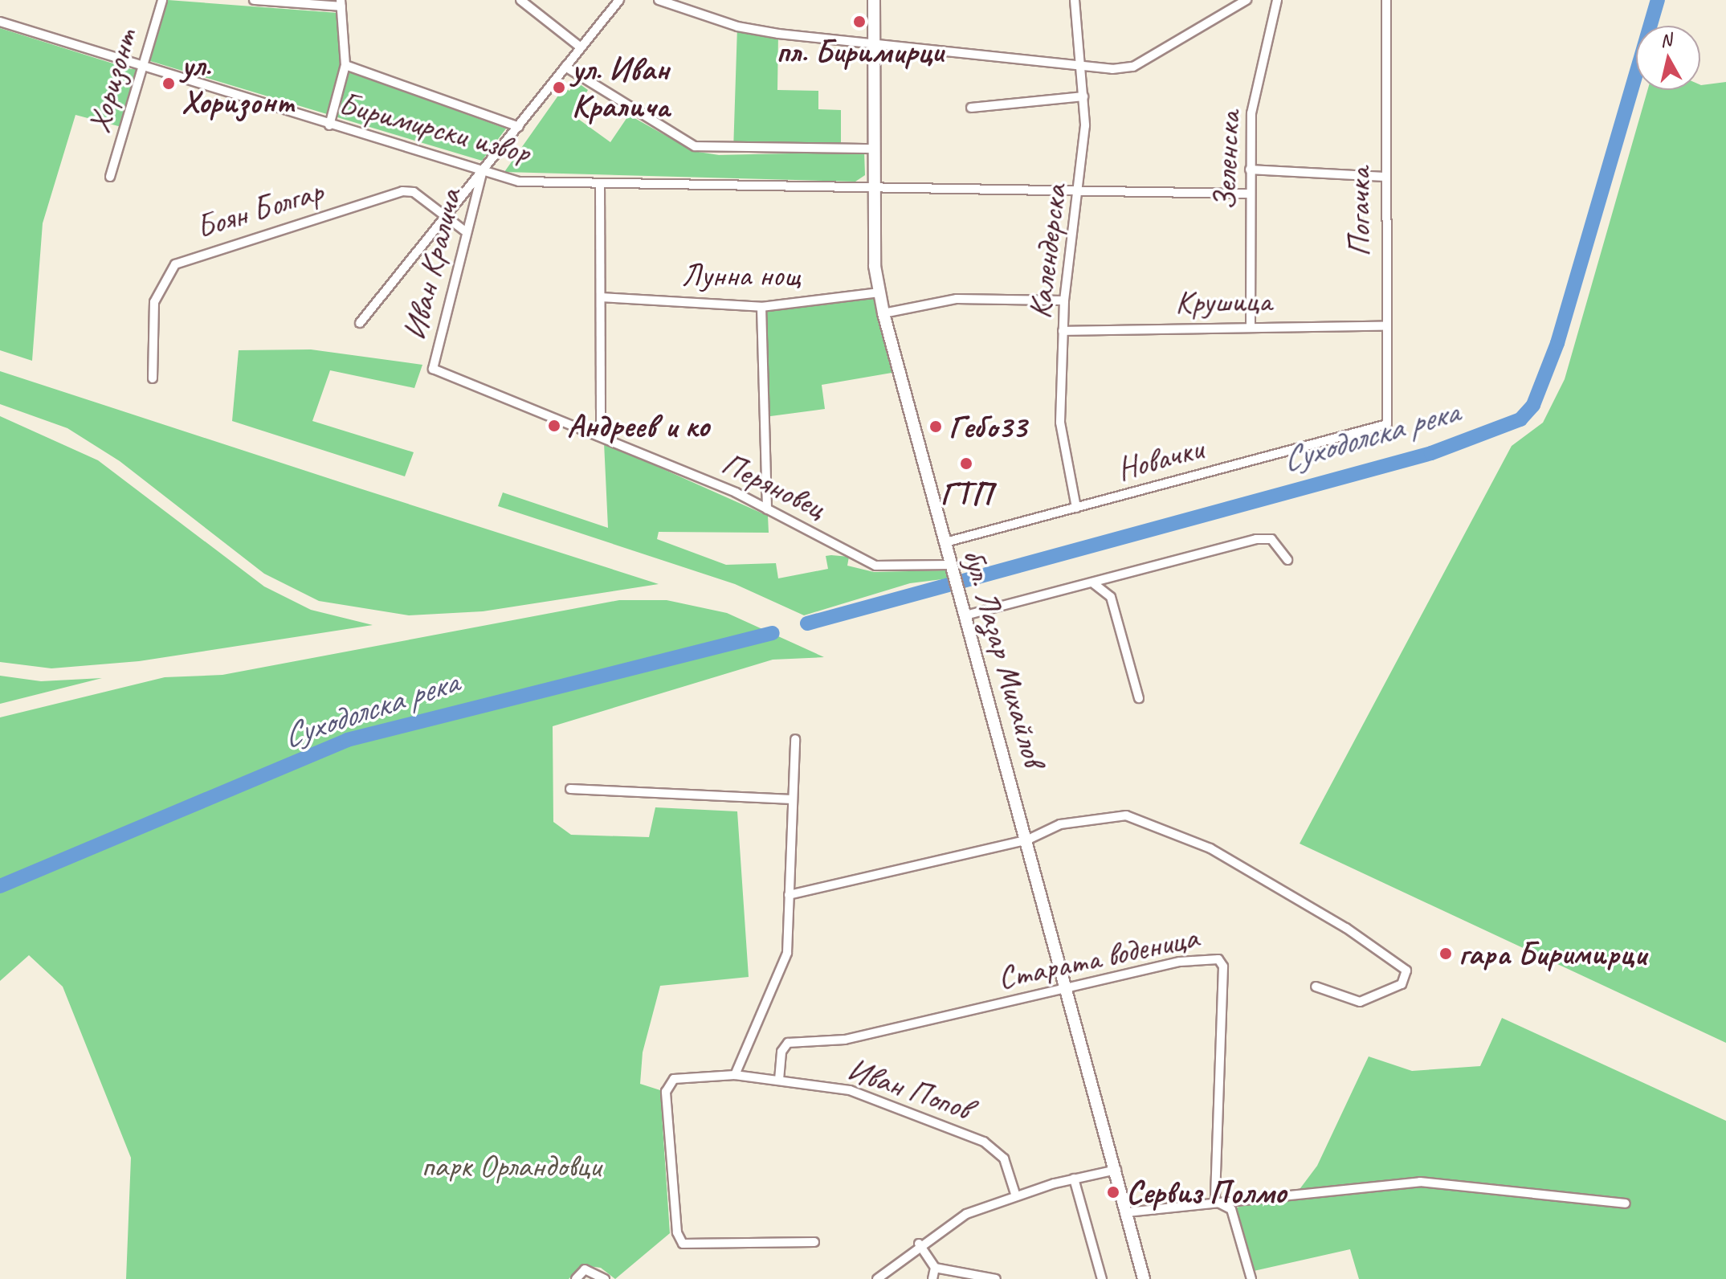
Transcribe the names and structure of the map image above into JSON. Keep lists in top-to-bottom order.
{
  "streets": {
    "street": [
      "Хоризонт",
      "Биримирски извор",
      "Зеленска",
      "Боян Болгар",
      "Погачка",
      "Календерска",
      "Иван Кралича",
      "Лунна нощ",
      "Крушица",
      "Новачки",
      "Перяновец",
      "бул. Лазар Михайлов",
      "Старата воденица",
      "Иван Попов"
    ]
  },
  "crossings": [
    ["Хоризонт", "Биримирски извор"],
    ["Биримирски извор", "Зеленска"],
    ["Биримирски извор", "Календерска"],
    ["Биримирски извор", "Иван Кралича"],
    ["Биримирски извор", "бул. Лазар Михайлов"],
    ["Зеленска", "Крушица"],
    ["Боян Болгар", "Иван Кралича"],
    ["Погачка", "Крушица"],
    ["Погачка", "Новачки"],
    ["Календерска", "Крушица"],
    ["Календерска", "Новачки"],
    ["Иван Кралича", "Перяновец"],
    ["Лунна нощ", "бул. Лазар Михайлов"],
    ["Новачки", "бул. Лазар Михайлов"],
    ["Перяновец", "бул. Лазар Михайлов"],
    ["бул. Лазар Михайлов", "Старата воденица"],
    ["Старата воденица", "Иван Попов"]
  ],
  "water": ["Суходолска река"],
  "parks": ["парк Орландовци"],
  "places": [
    "пл. Биримирци",
    "ул. Хоризонт",
    "ул. Иван Кралича",
    "Андреев и ко",
    "Гебо33",
    "ГТП",
    "гара Биримирци",
    "Сервиз Полмо"
  ],
  "north": "top"
}
